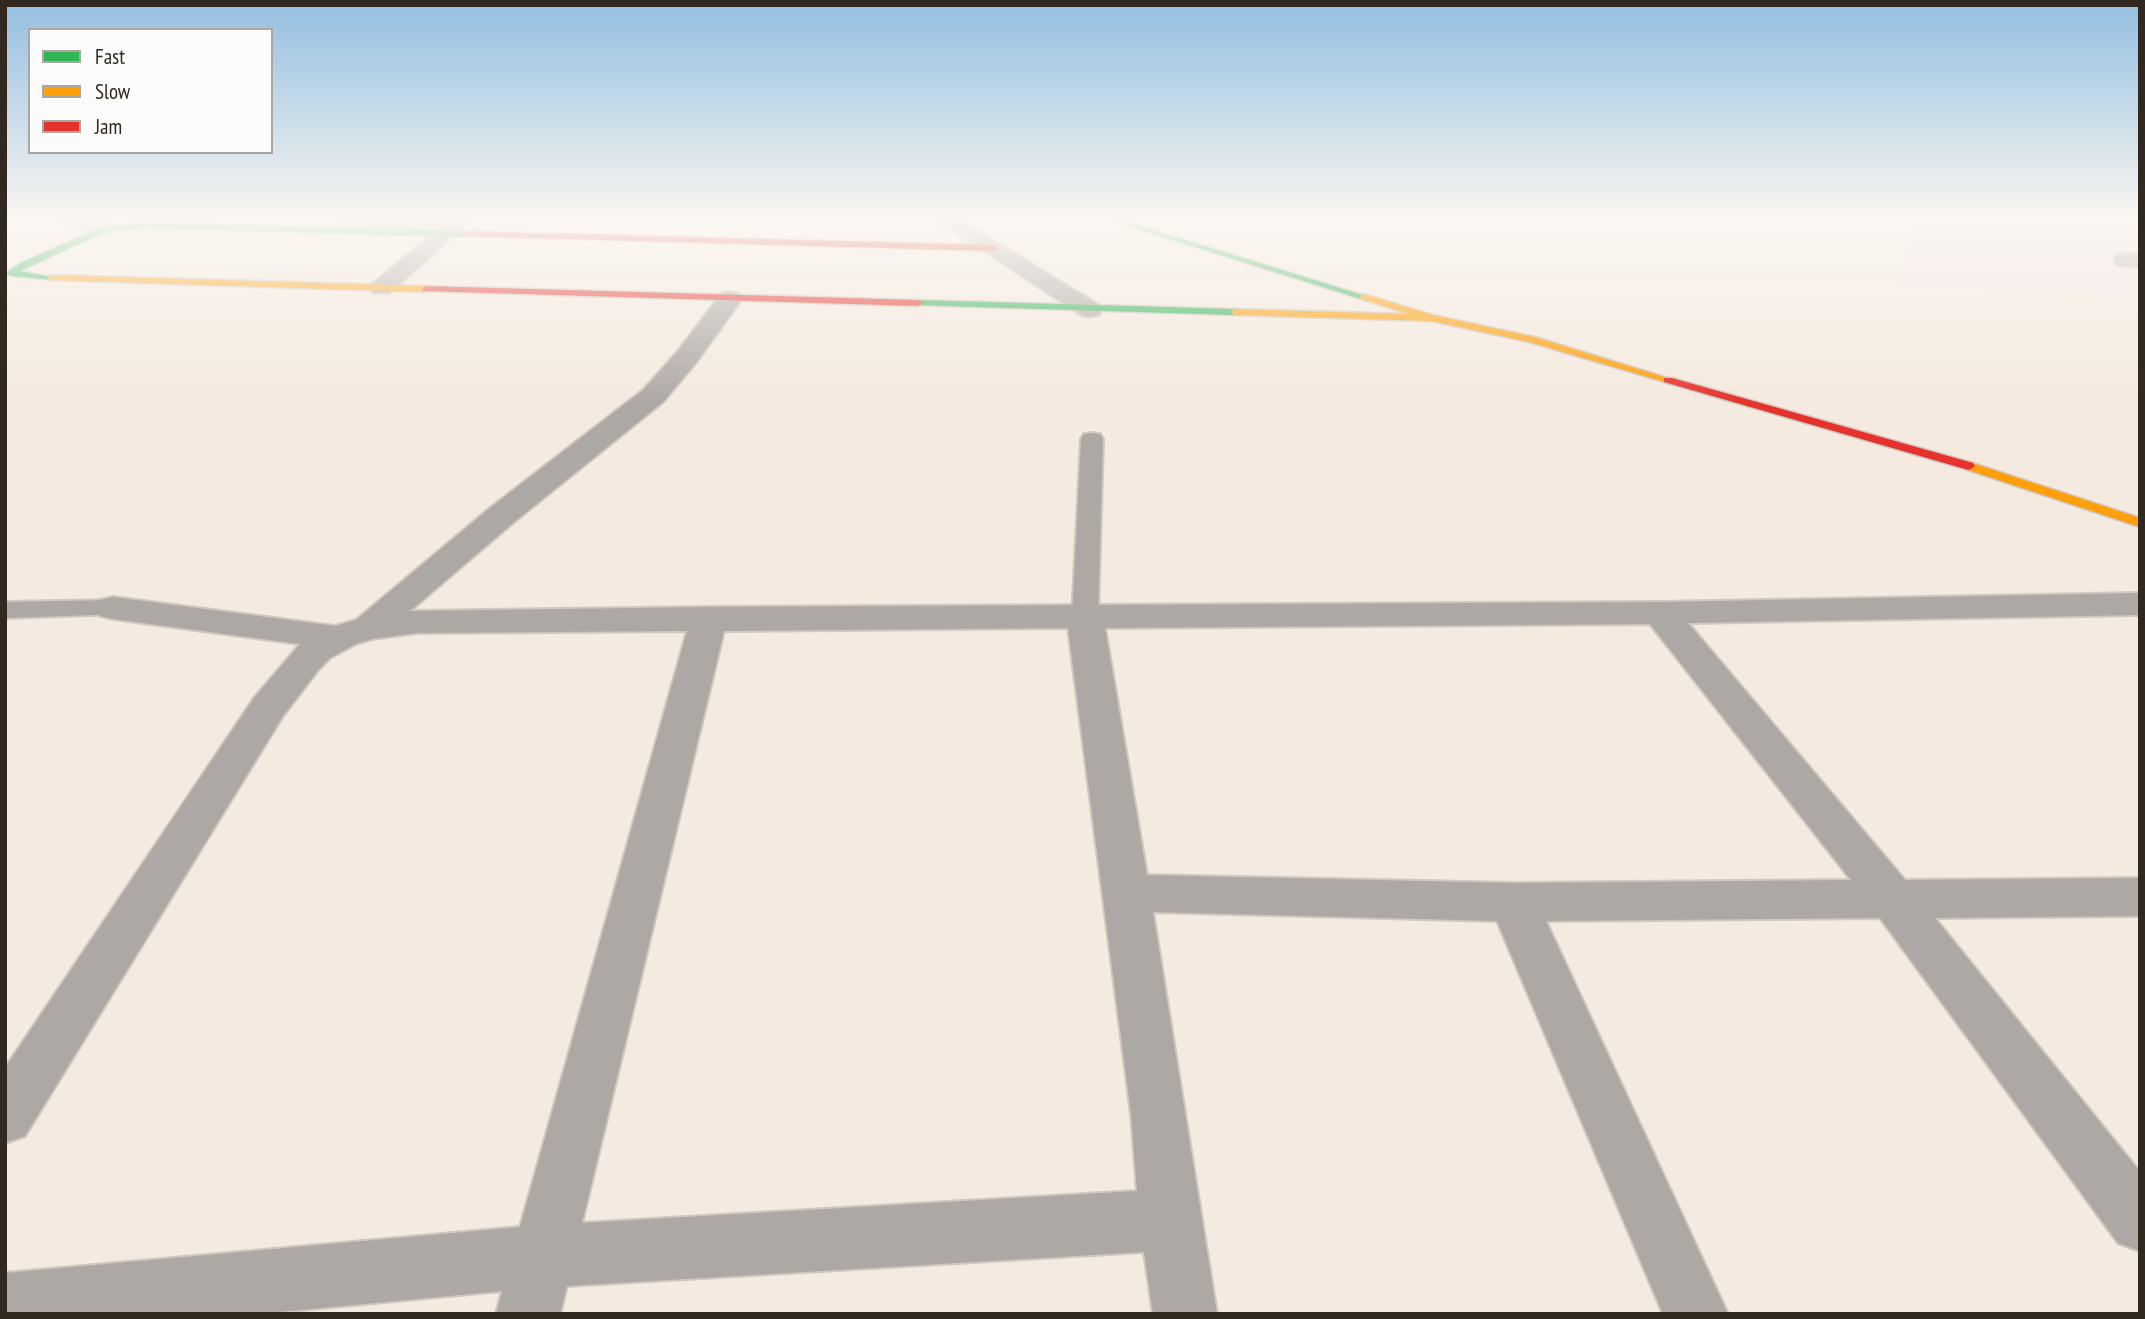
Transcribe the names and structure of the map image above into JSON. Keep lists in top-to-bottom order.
{
  "legend": ["Fast", "Slow", "Jam"]
}
